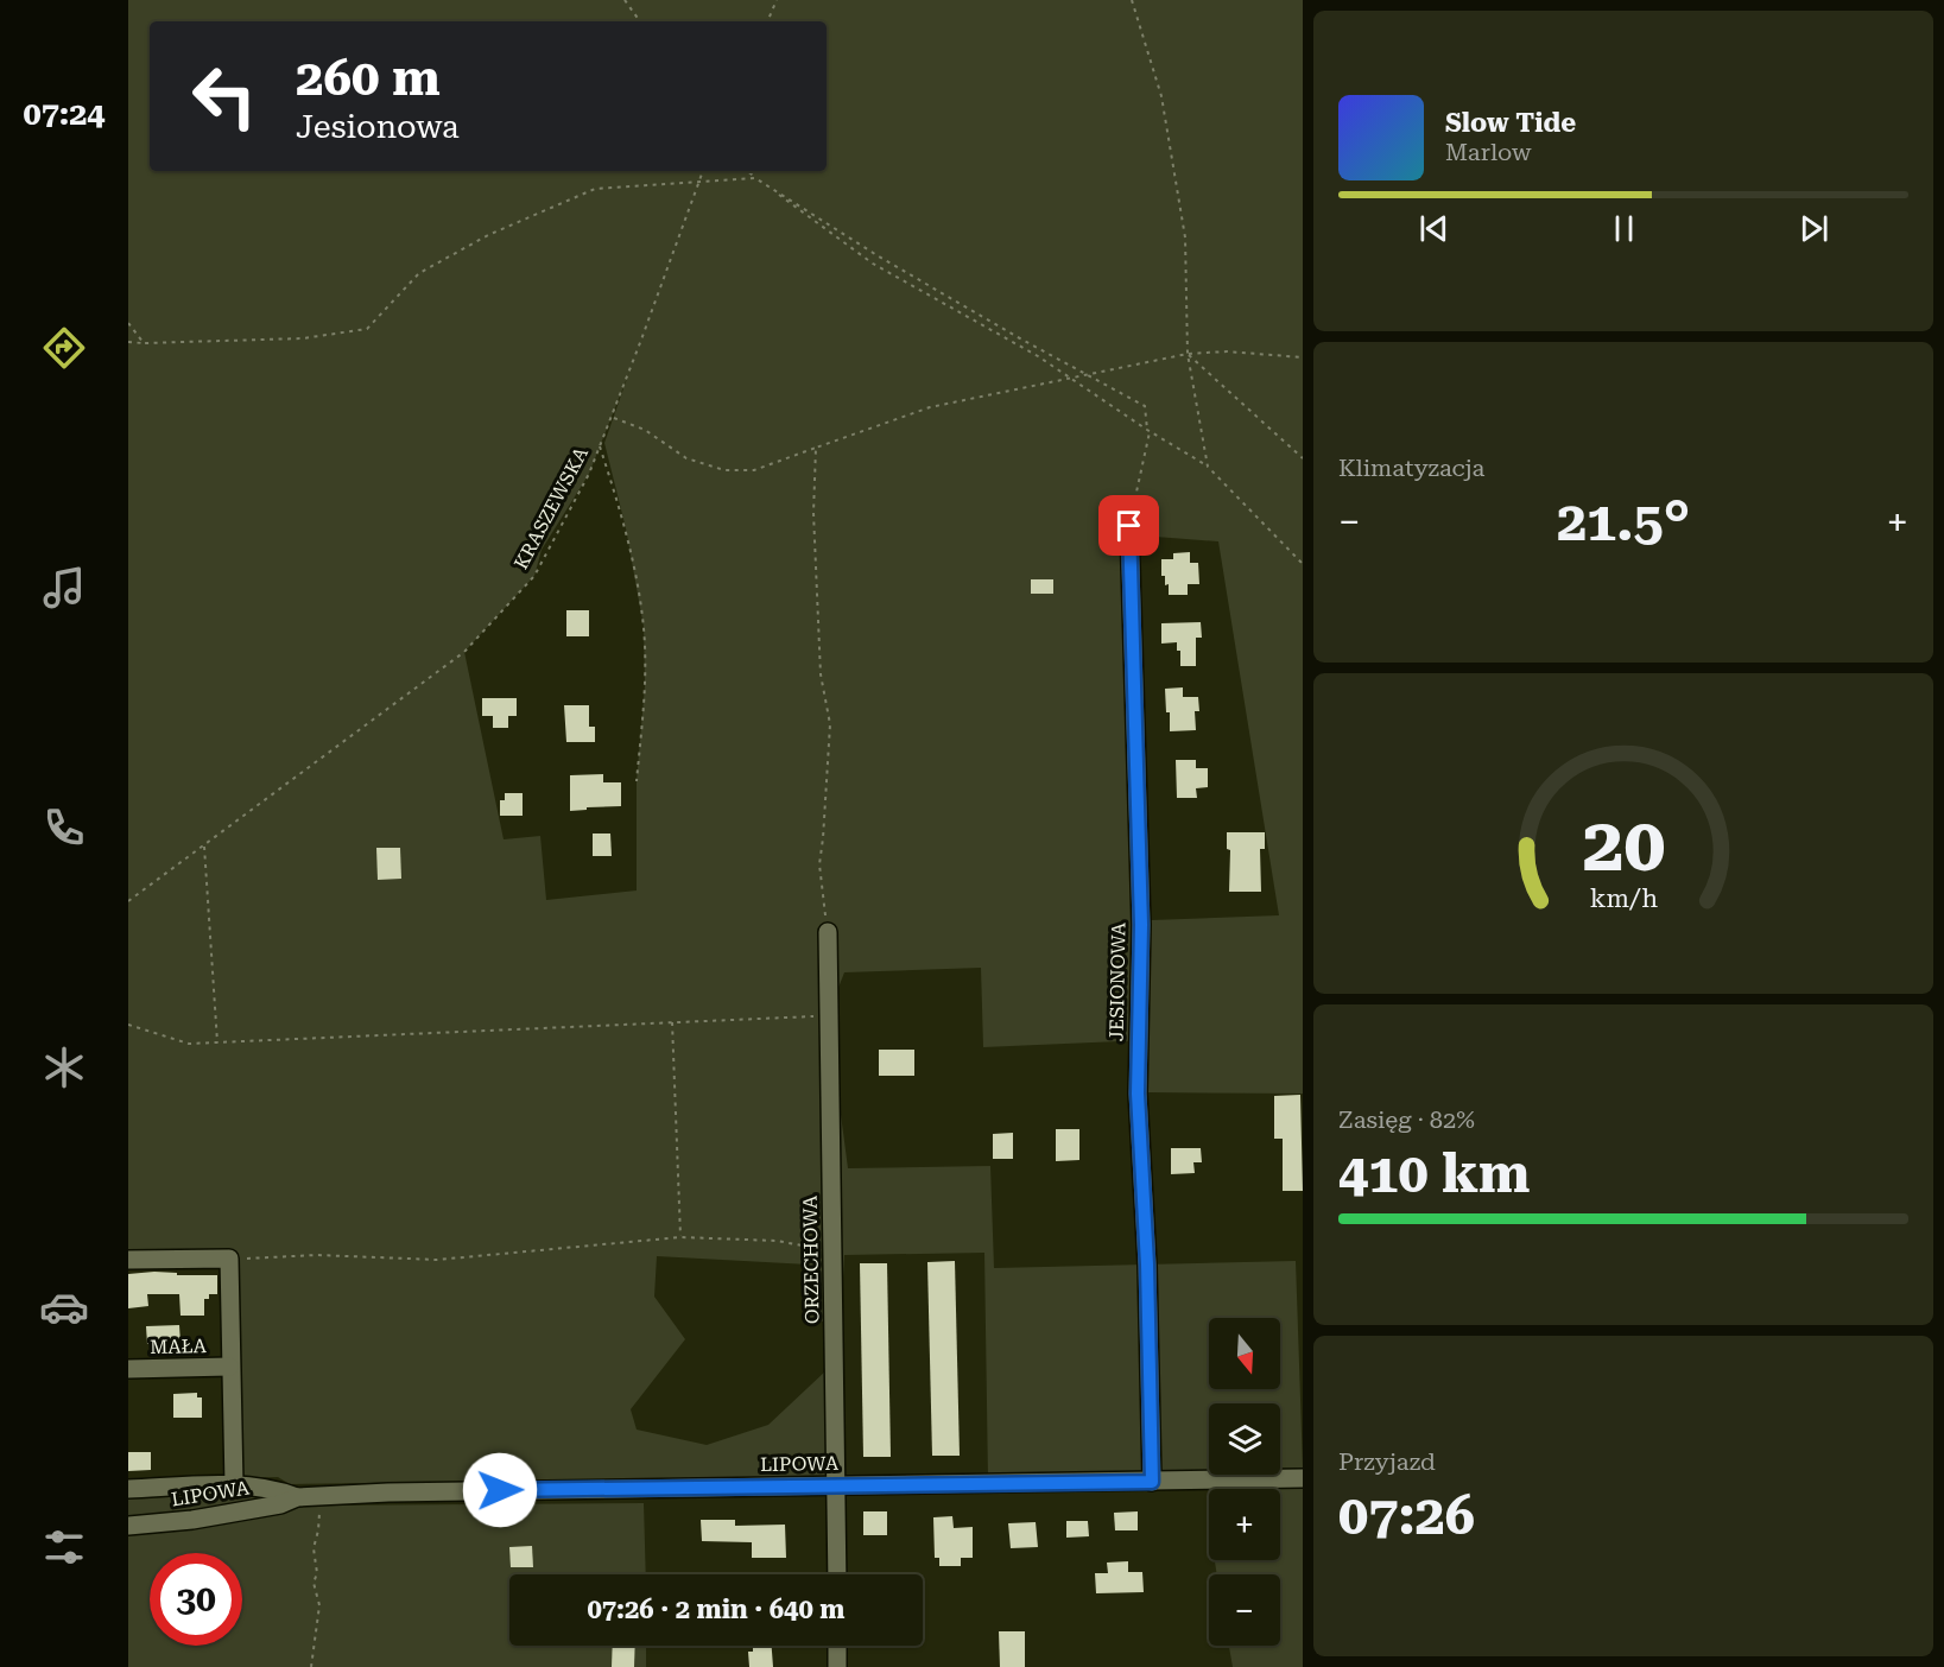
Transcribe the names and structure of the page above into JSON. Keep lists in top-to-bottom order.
{
  "streets": {
    "street": [
      "JESIONOWA",
      "ORZECHOWA",
      "MAŁA",
      "LIPOWA"
    ],
    "path": ["KRASZEWSKA"]
  },
  "crossings": [
    ["JESIONOWA", "LIPOWA"],
    ["ORZECHOWA", "LIPOWA"]
  ],
  "north": "bottom",
  "page": {
    "tabs": "07:24",
    "turn": ["260 m", "Jesionowa"],
    "song": ["Slow Tide", "Marlow"],
    "tile": [
      "Klimatyzacja",
      ["Zasięg · 82%", "410 km"],
      ["Przyjazd", "07:26"]
    ],
    "heat": ["−", "21.5°", "+"],
    "map_buttons": ["+", "−"],
    "limit": "30",
    "trip": "07:26 · 2 min · 640 m",
    "gauge": ["20", "km/h"]
  }
}
